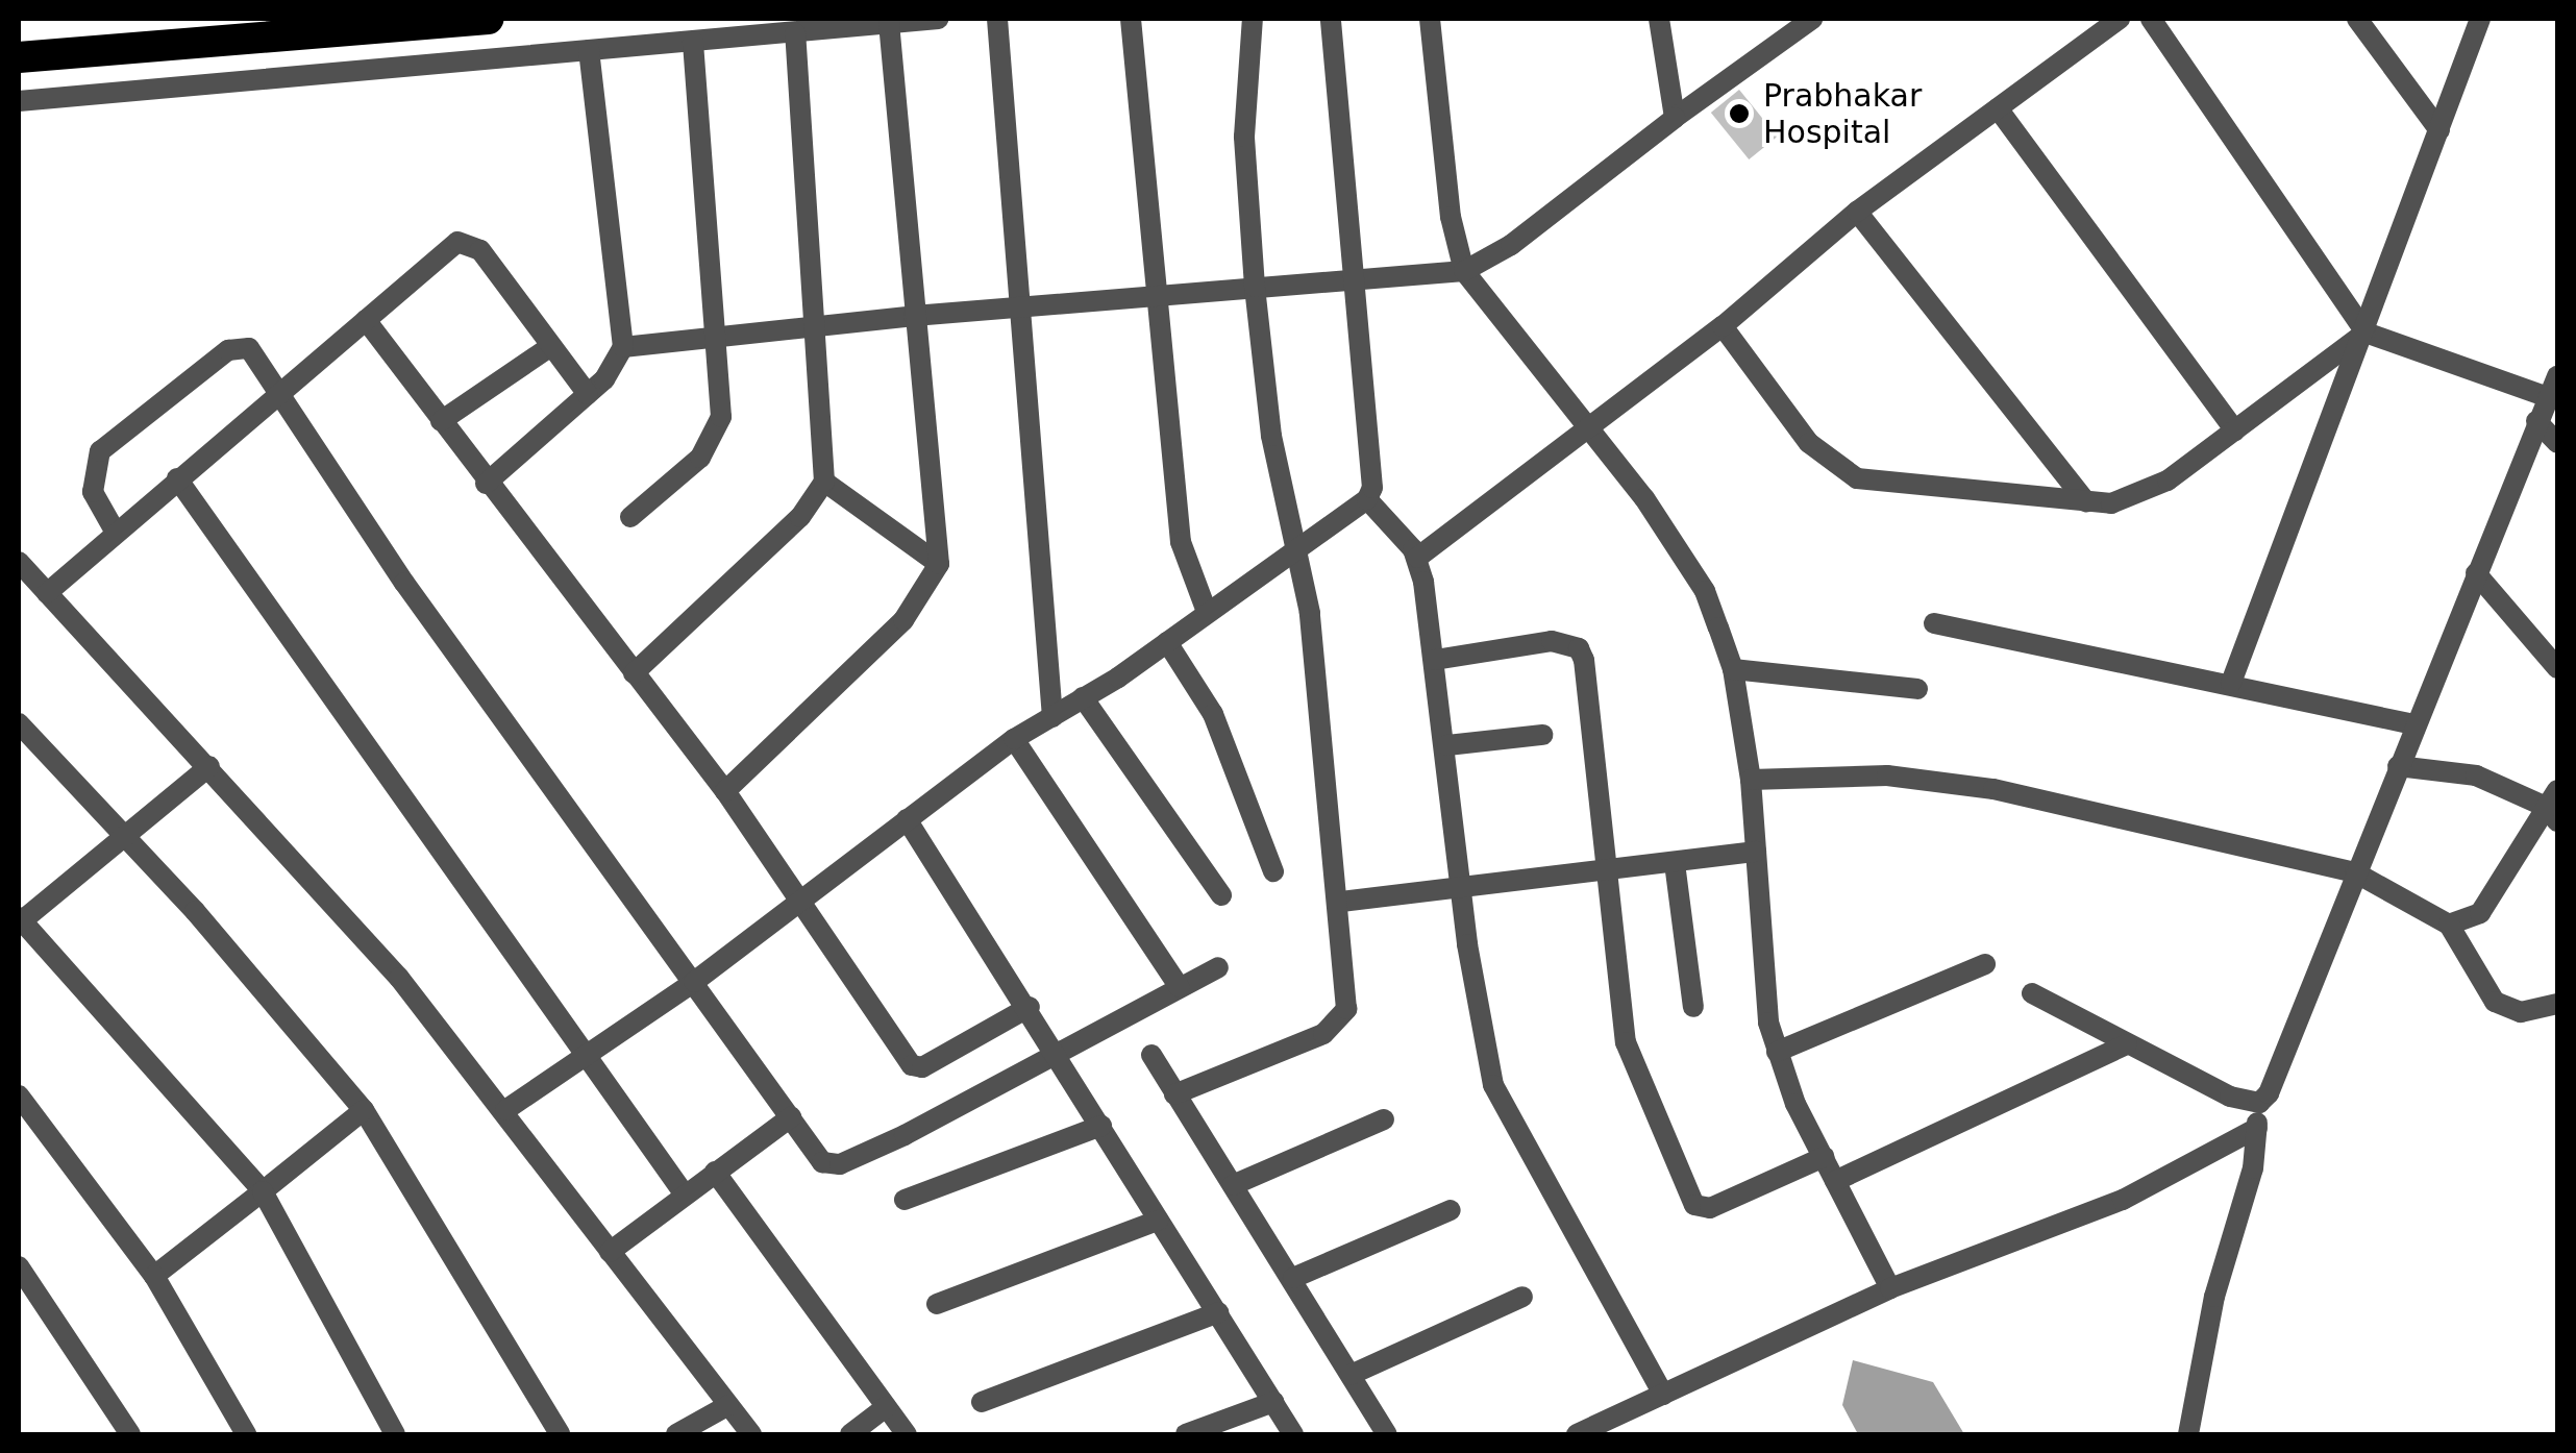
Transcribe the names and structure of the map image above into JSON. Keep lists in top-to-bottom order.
{
  "places": ["Prabhakar Hospital"]
}
